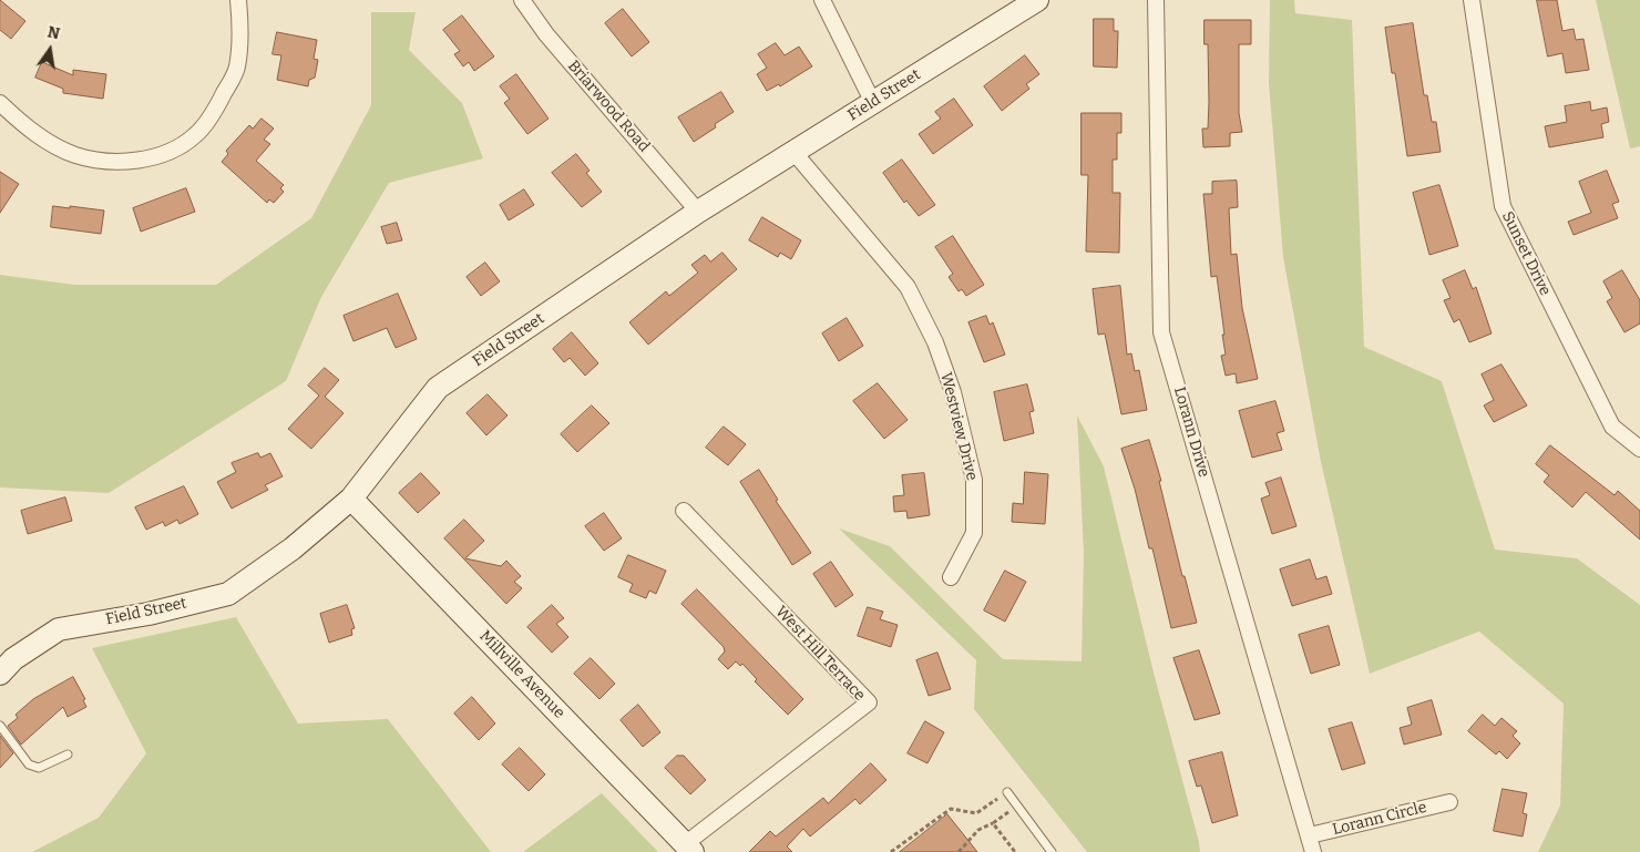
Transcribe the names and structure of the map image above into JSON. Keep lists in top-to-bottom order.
{
  "streets": {
    "street": [
      "Field Street",
      "Briarwood Road",
      "Sunset Drive",
      "Westview Drive",
      "Lorann Drive",
      "West Hill Terrace",
      "Millville Avenue",
      "Lorann Circle"
    ]
  },
  "crossings": [
    ["Field Street", "Briarwood Road"],
    ["Field Street", "Westview Drive"],
    ["Field Street", "Millville Avenue"],
    ["Lorann Drive", "Lorann Circle"],
    ["West Hill Terrace", "Millville Avenue"]
  ],
  "north": "top"
}
